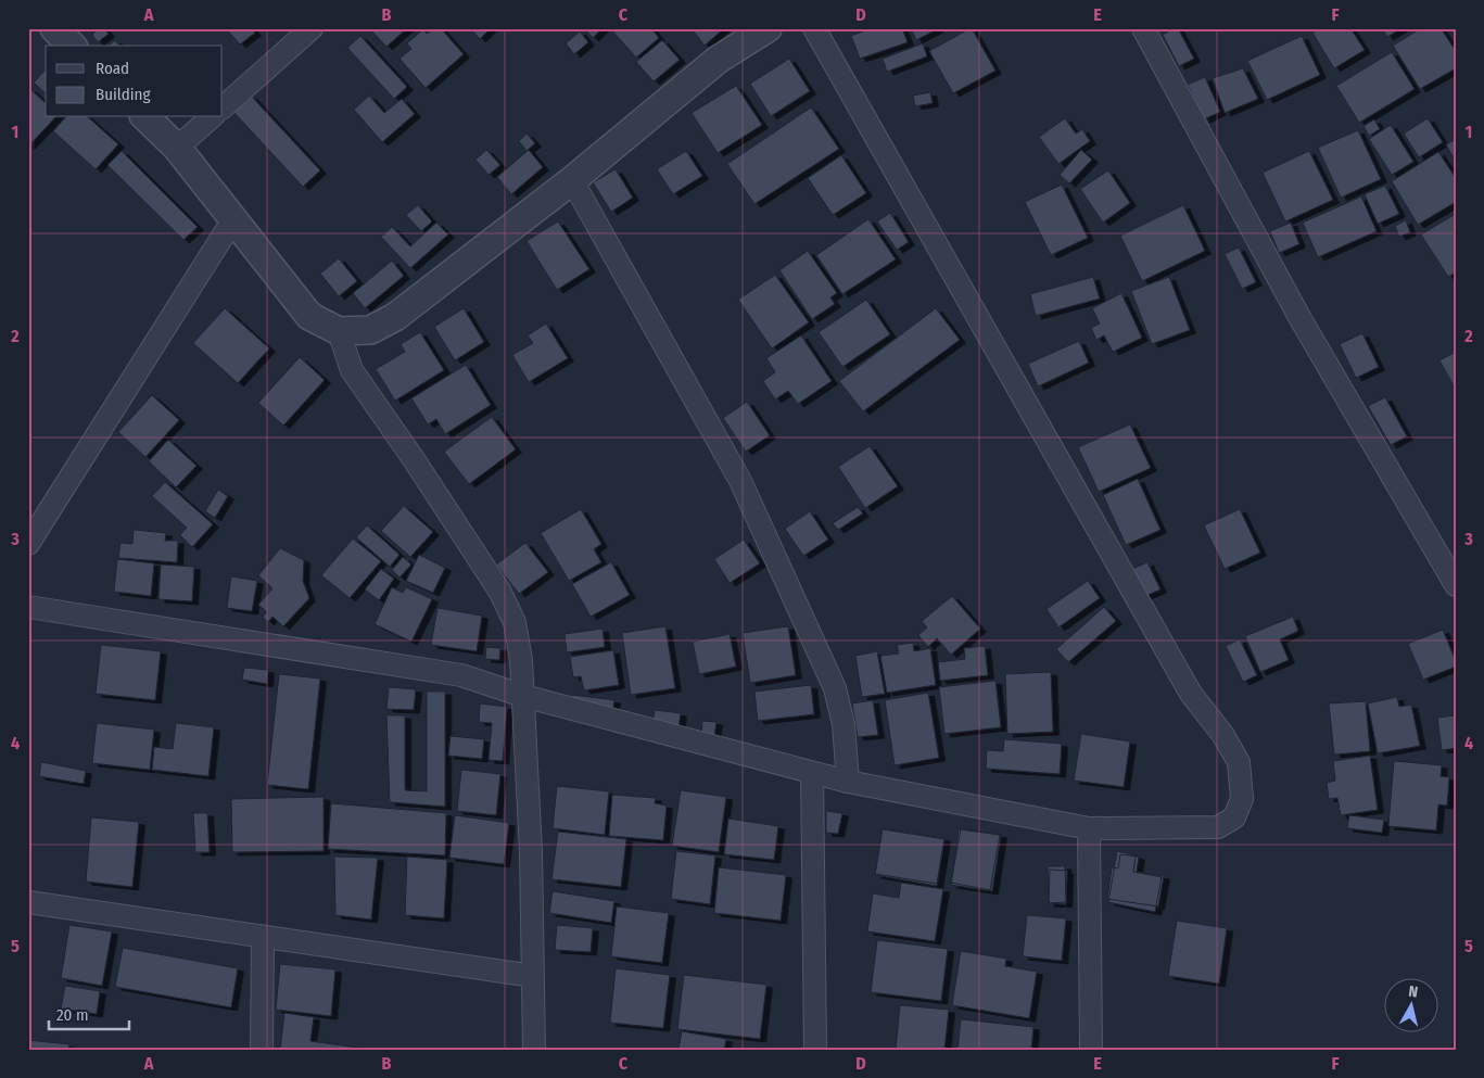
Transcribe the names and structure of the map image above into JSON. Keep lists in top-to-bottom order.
{
  "legend": ["Road", "Building"],
  "scale_bar": "20 m",
  "north": "top",
  "grid": {
    "columns": [
      "A",
      "B",
      "C",
      "D",
      "E",
      "F"
    ],
    "rows": [
      "1",
      "2",
      "3",
      "4",
      "5"
    ]
  }
}
